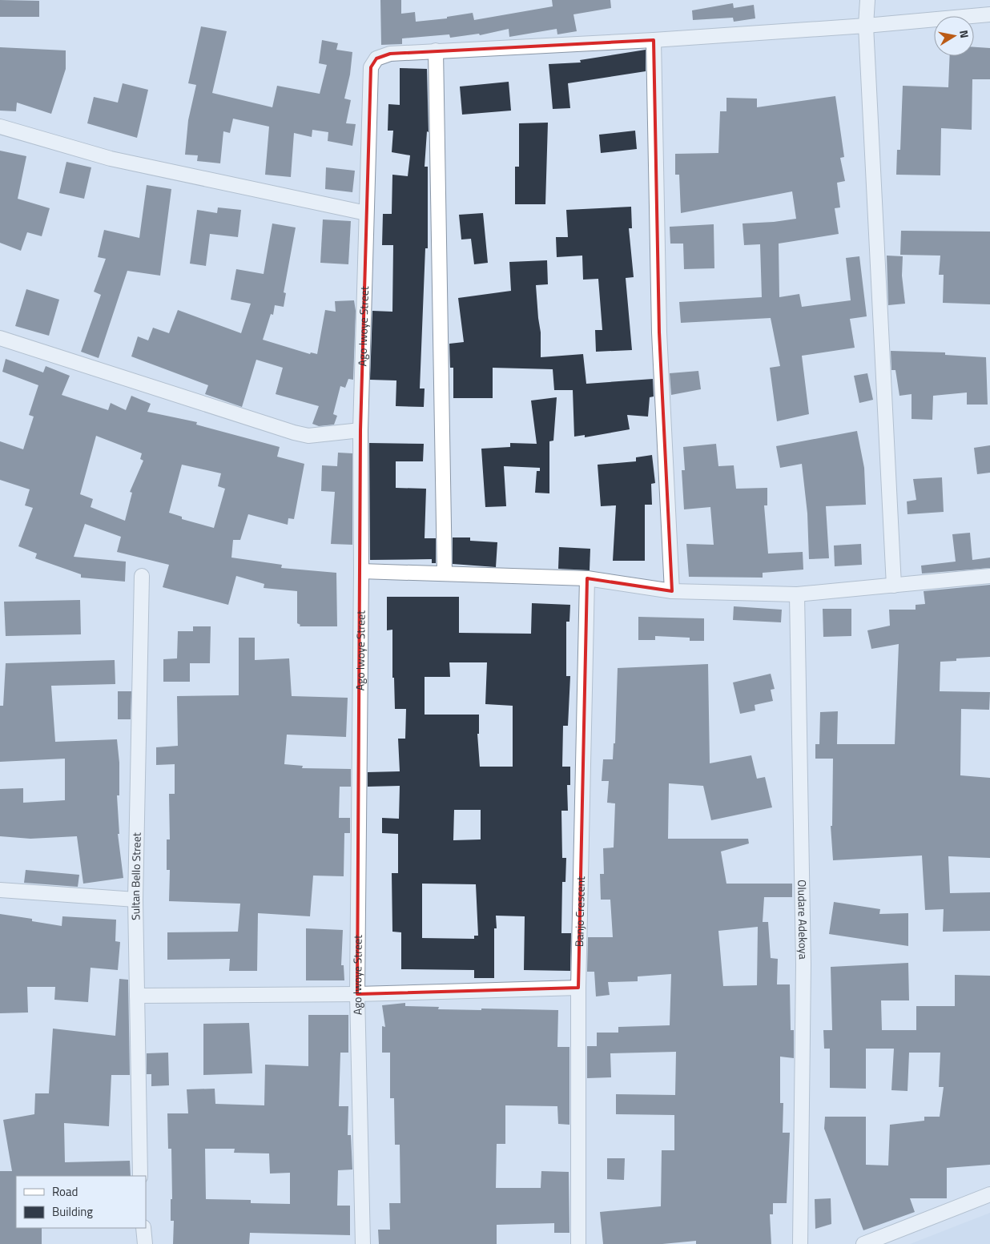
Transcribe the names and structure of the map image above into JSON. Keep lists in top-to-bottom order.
{
  "streets": {
    "street": [
      "Ago Iwoye Street",
      "Sultan Bello Street",
      "Banjo Crescent",
      "Oludare Adekoya"
    ]
  },
  "legend": ["Road", "Building"],
  "north": "right"
}
